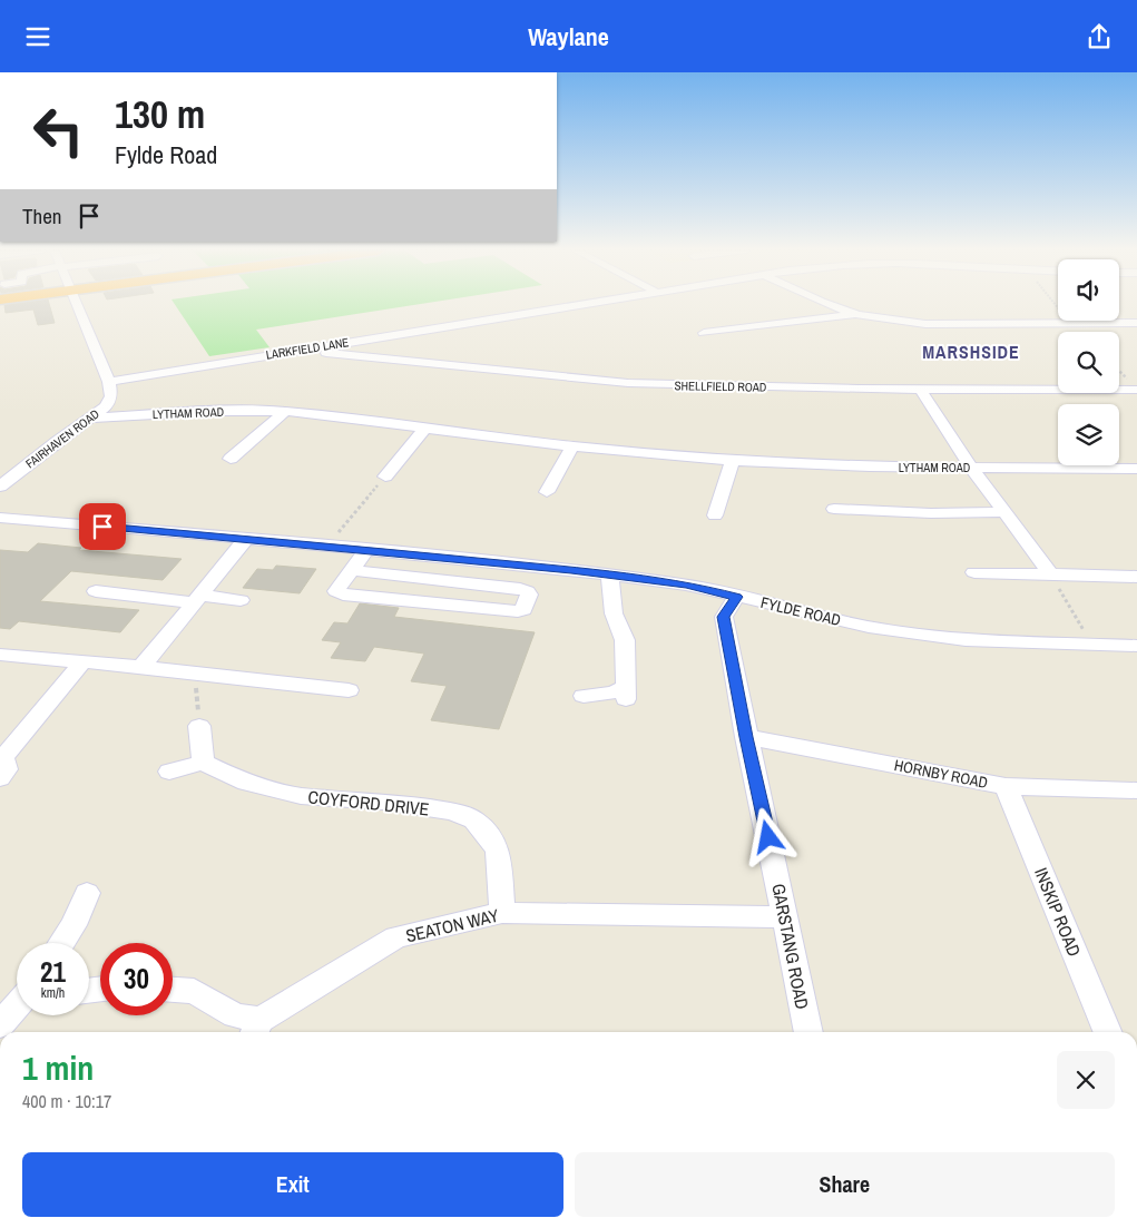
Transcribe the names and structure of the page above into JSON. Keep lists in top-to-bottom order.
{
  "streets": {
    "street": [
      "LARKFIELD LANE",
      "SHELLFIELD ROAD",
      "LYTHAM ROAD",
      "FAIRHAVEN ROAD",
      "FYLDE ROAD",
      "HORNBY ROAD",
      "COYFORD DRIVE",
      "INSKIP ROAD",
      "SEATON WAY",
      "GARSTANG ROAD"
    ]
  },
  "crossings": [
    ["LARKFIELD LANE", "SHELLFIELD ROAD"],
    ["LARKFIELD LANE", "FAIRHAVEN ROAD"],
    ["LYTHAM ROAD", "FAIRHAVEN ROAD"],
    ["FYLDE ROAD", "GARSTANG ROAD"],
    ["HORNBY ROAD", "INSKIP ROAD"],
    ["HORNBY ROAD", "GARSTANG ROAD"],
    ["COYFORD DRIVE", "SEATON WAY"],
    ["SEATON WAY", "GARSTANG ROAD"]
  ],
  "districts": ["MARSHSIDE"],
  "page": {
    "header": "Waylane",
    "turn": ["130 m", "Fylde Road"],
    "then": "Then",
    "speed": "21 km/h",
    "limit": "30",
    "heading": ["1 min", "400 m · 10:17"],
    "buttons": ["Exit", "Share"]
  }
}
